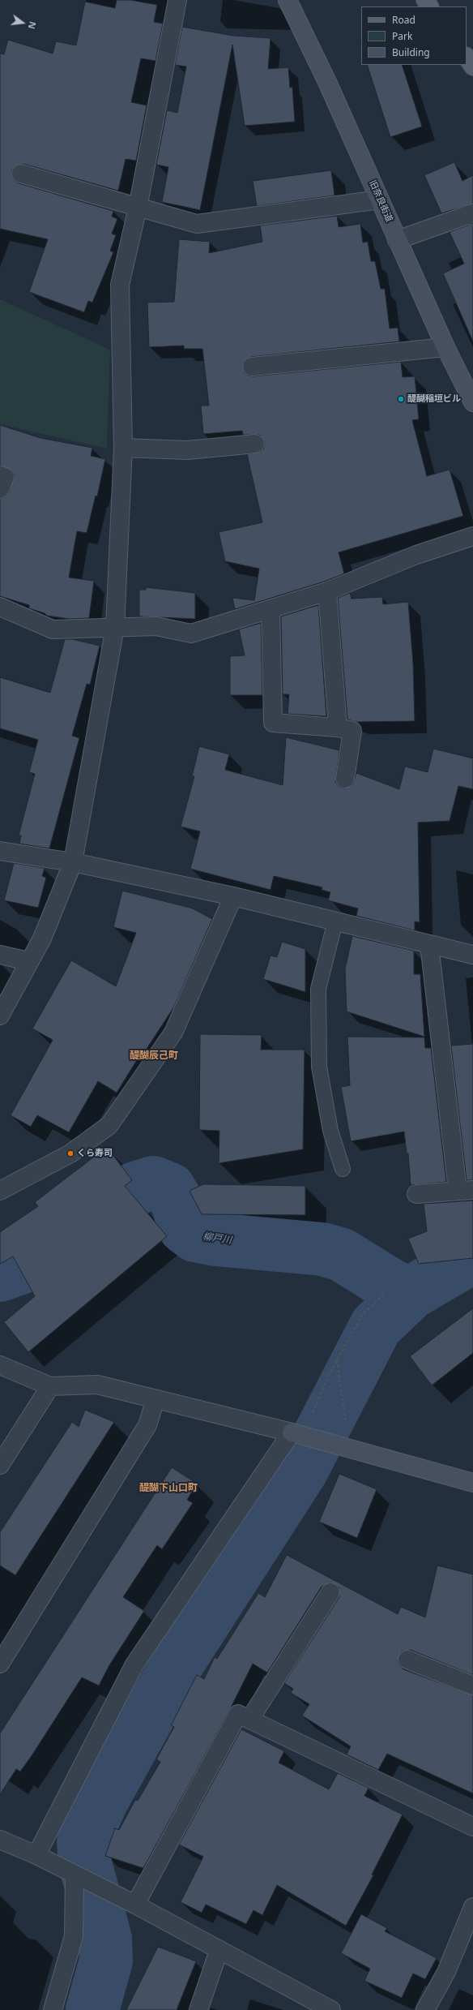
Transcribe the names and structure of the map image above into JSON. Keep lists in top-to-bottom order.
{
  "streets": {
    "street": ["旧奈良街道"]
  },
  "districts": ["醍醐辰己町", "醍醐下山口町"],
  "water": ["柳戸川"],
  "places": ["醍醐稲垣ビル", "くら寿司"],
  "legend": ["Road", "Park", "Building"],
  "north": "right"
}
